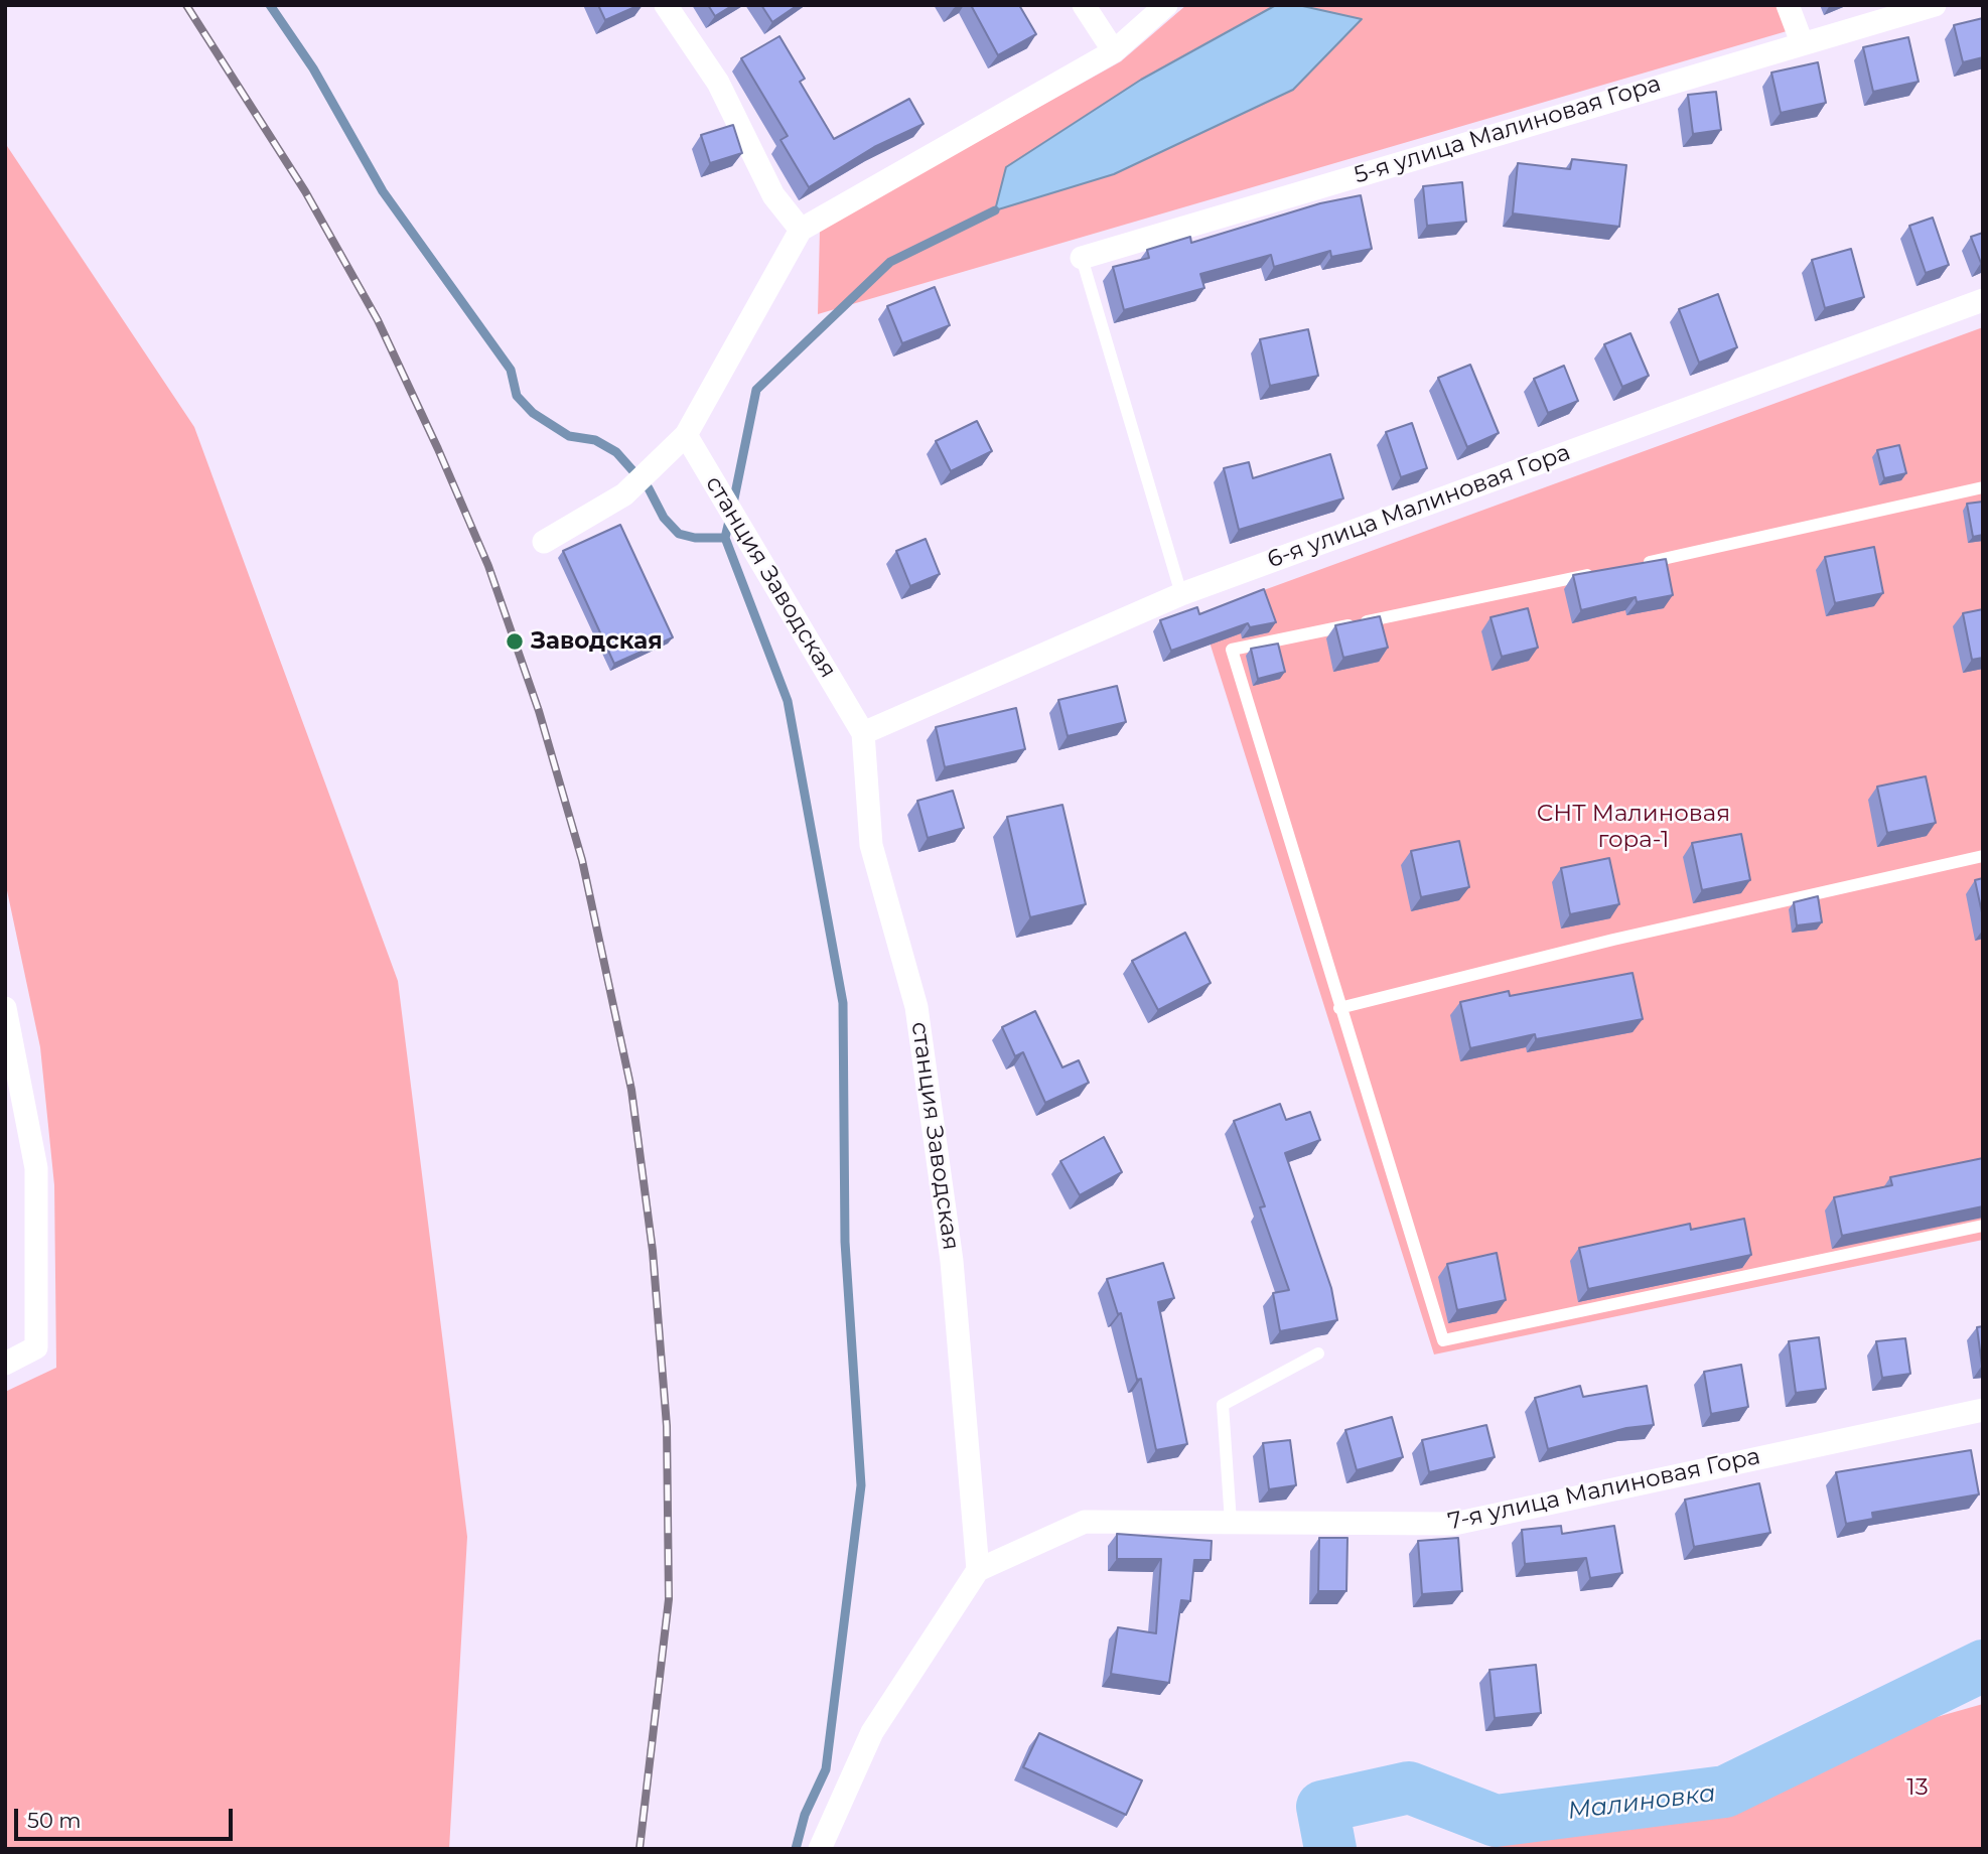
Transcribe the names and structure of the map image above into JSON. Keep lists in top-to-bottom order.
{
  "streets": {
    "street": [
      "5-я улица Малиновая Гора",
      "6-я улица Малиновая Гора",
      "станция Заводская",
      "7-я улица Малиновая Гора"
    ]
  },
  "crossings": [
    ["6-я улица Малиновая Гора", "станция Заводская"],
    ["станция Заводская", "7-я улица Малиновая Гора"]
  ],
  "water": ["Малиновка"],
  "parks": ["СНТ Малиновая гора-1", "13"],
  "places": ["Заводская"],
  "scale_bar": "50 m"
}
